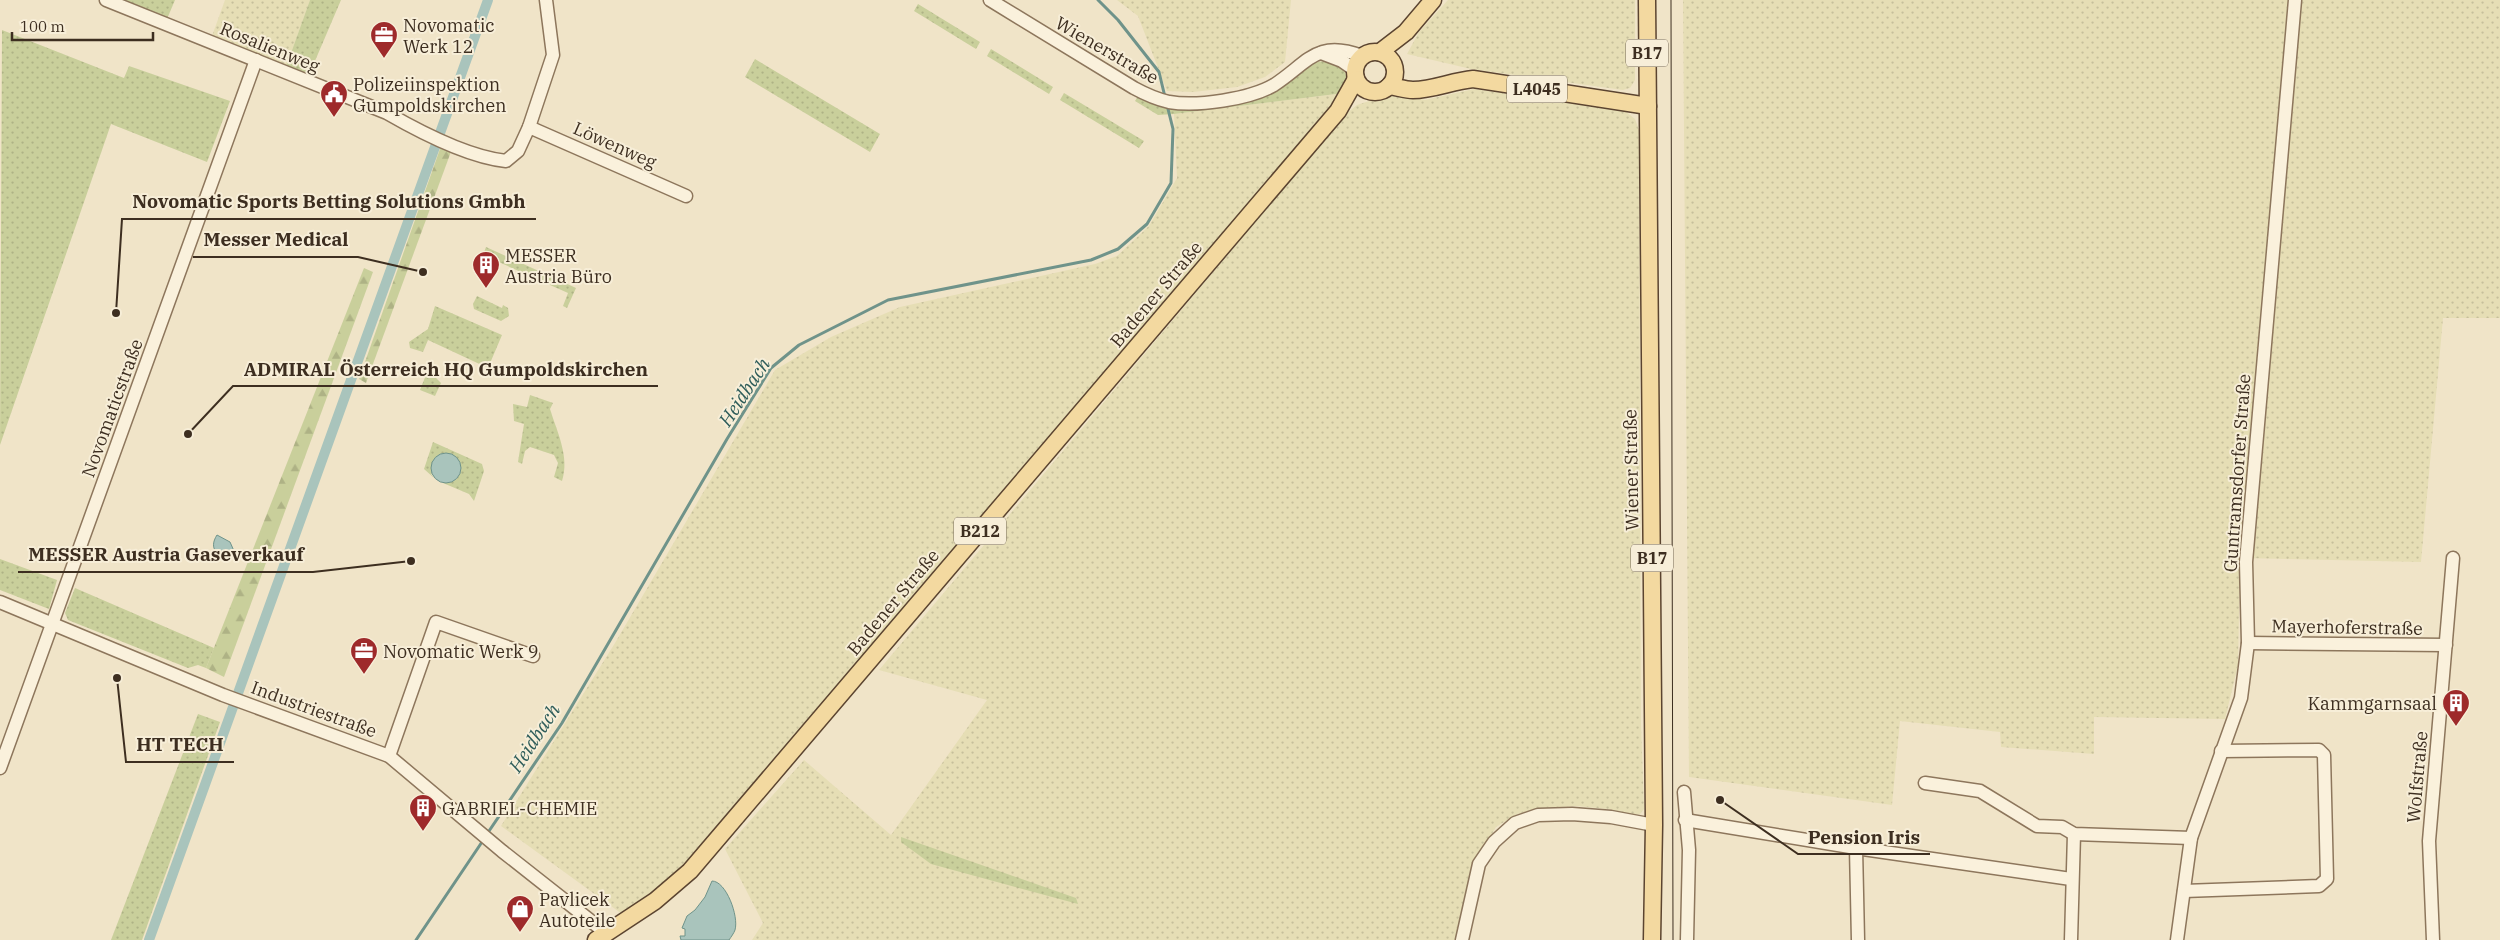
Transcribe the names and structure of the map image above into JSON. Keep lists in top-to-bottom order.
{
  "streets": {
    "main road": [
      "B17",
      "L4045",
      "Badener Straße",
      "Wiener Straße",
      "B212"
    ],
    "street": [
      "Rosalienweg",
      "Wienerstraße",
      "Löwenweg",
      "Novomaticstraße",
      "Guntramsdorfer Straße",
      "Mayerhoferstraße",
      "Industriestraße",
      "Wolfstraße"
    ]
  },
  "crossings": [
    ["Rosalienweg", "Löwenweg"],
    ["Rosalienweg", "Novomaticstraße"],
    ["Wienerstraße", "L4045"],
    ["Wienerstraße", "Badener Straße"],
    ["Wienerstraße", "B212"],
    ["L4045", "Badener Straße"],
    ["L4045", "Wiener Straße"],
    ["L4045", "B212"],
    ["Badener Straße", "B212"],
    ["Novomaticstraße", "Industriestraße"],
    ["Guntramsdorfer Straße", "Mayerhoferstraße"],
    ["Mayerhoferstraße", "Wolfstraße"]
  ],
  "water": ["Heidbach"],
  "places": {
    "office": ["Novomatic Werk 12", "Novomatic Werk 9"],
    "public building": ["Polizeiinspektion Gumpoldskirchen"],
    "other": [
      "Messer Medical",
      "Novomatic Sports Betting Solutions Gmbh",
      "ADMIRAL Österreich HQ Gumpoldskirchen",
      "MESSER Austria Gaseverkauf",
      "HT TECH",
      "Pension Iris"
    ],
    "building": ["MESSER Austria Büro", "Kammgarnsaal", "GABRIEL-CHEMIE"],
    "shop": ["Pavlicek Autoteile"]
  },
  "scale_bar": "100 m"
}
